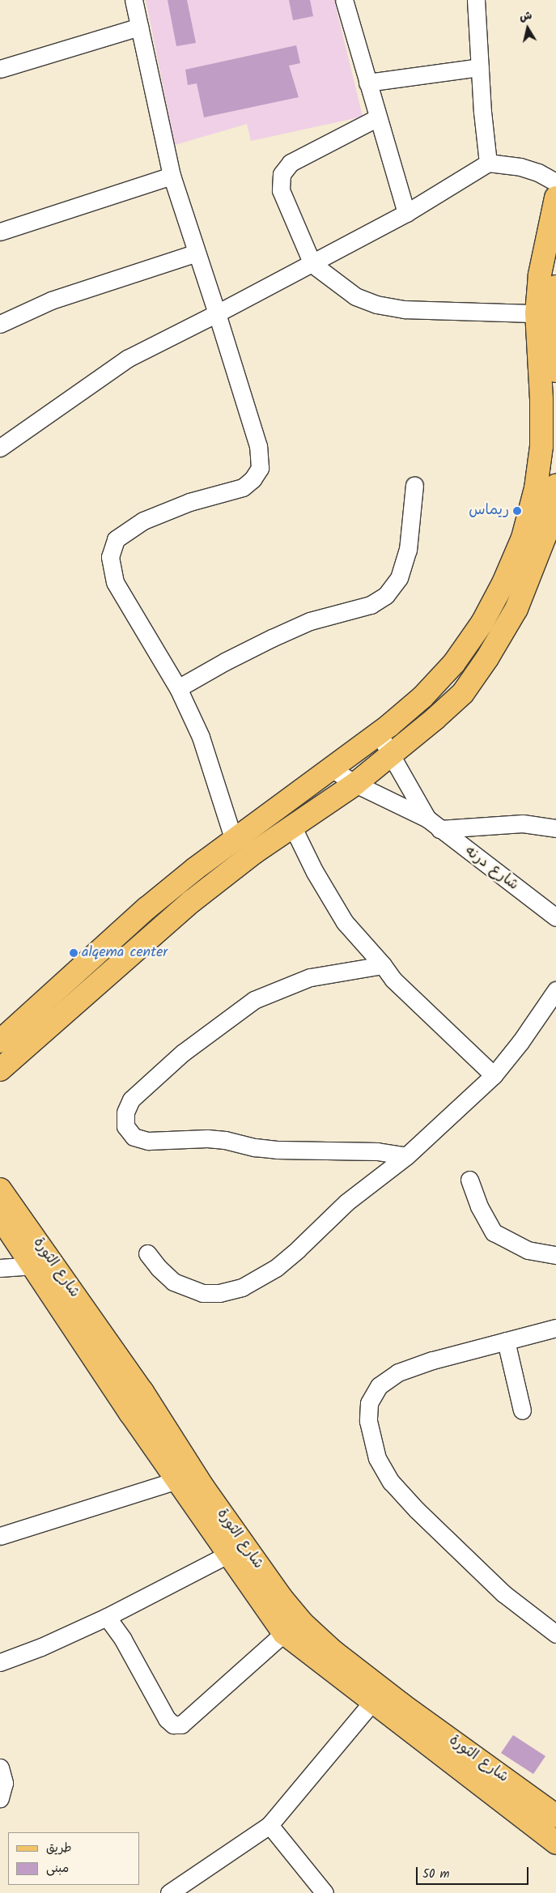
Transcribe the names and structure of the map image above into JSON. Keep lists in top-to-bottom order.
{
  "streets": {
    "main road": ["شارع الثورة"],
    "street": ["شارع درنه"]
  },
  "places": ["ريماس", "alqema center"],
  "legend": ["طريق", "مبنى"],
  "scale_bar": "50 m",
  "north": "top"
}
